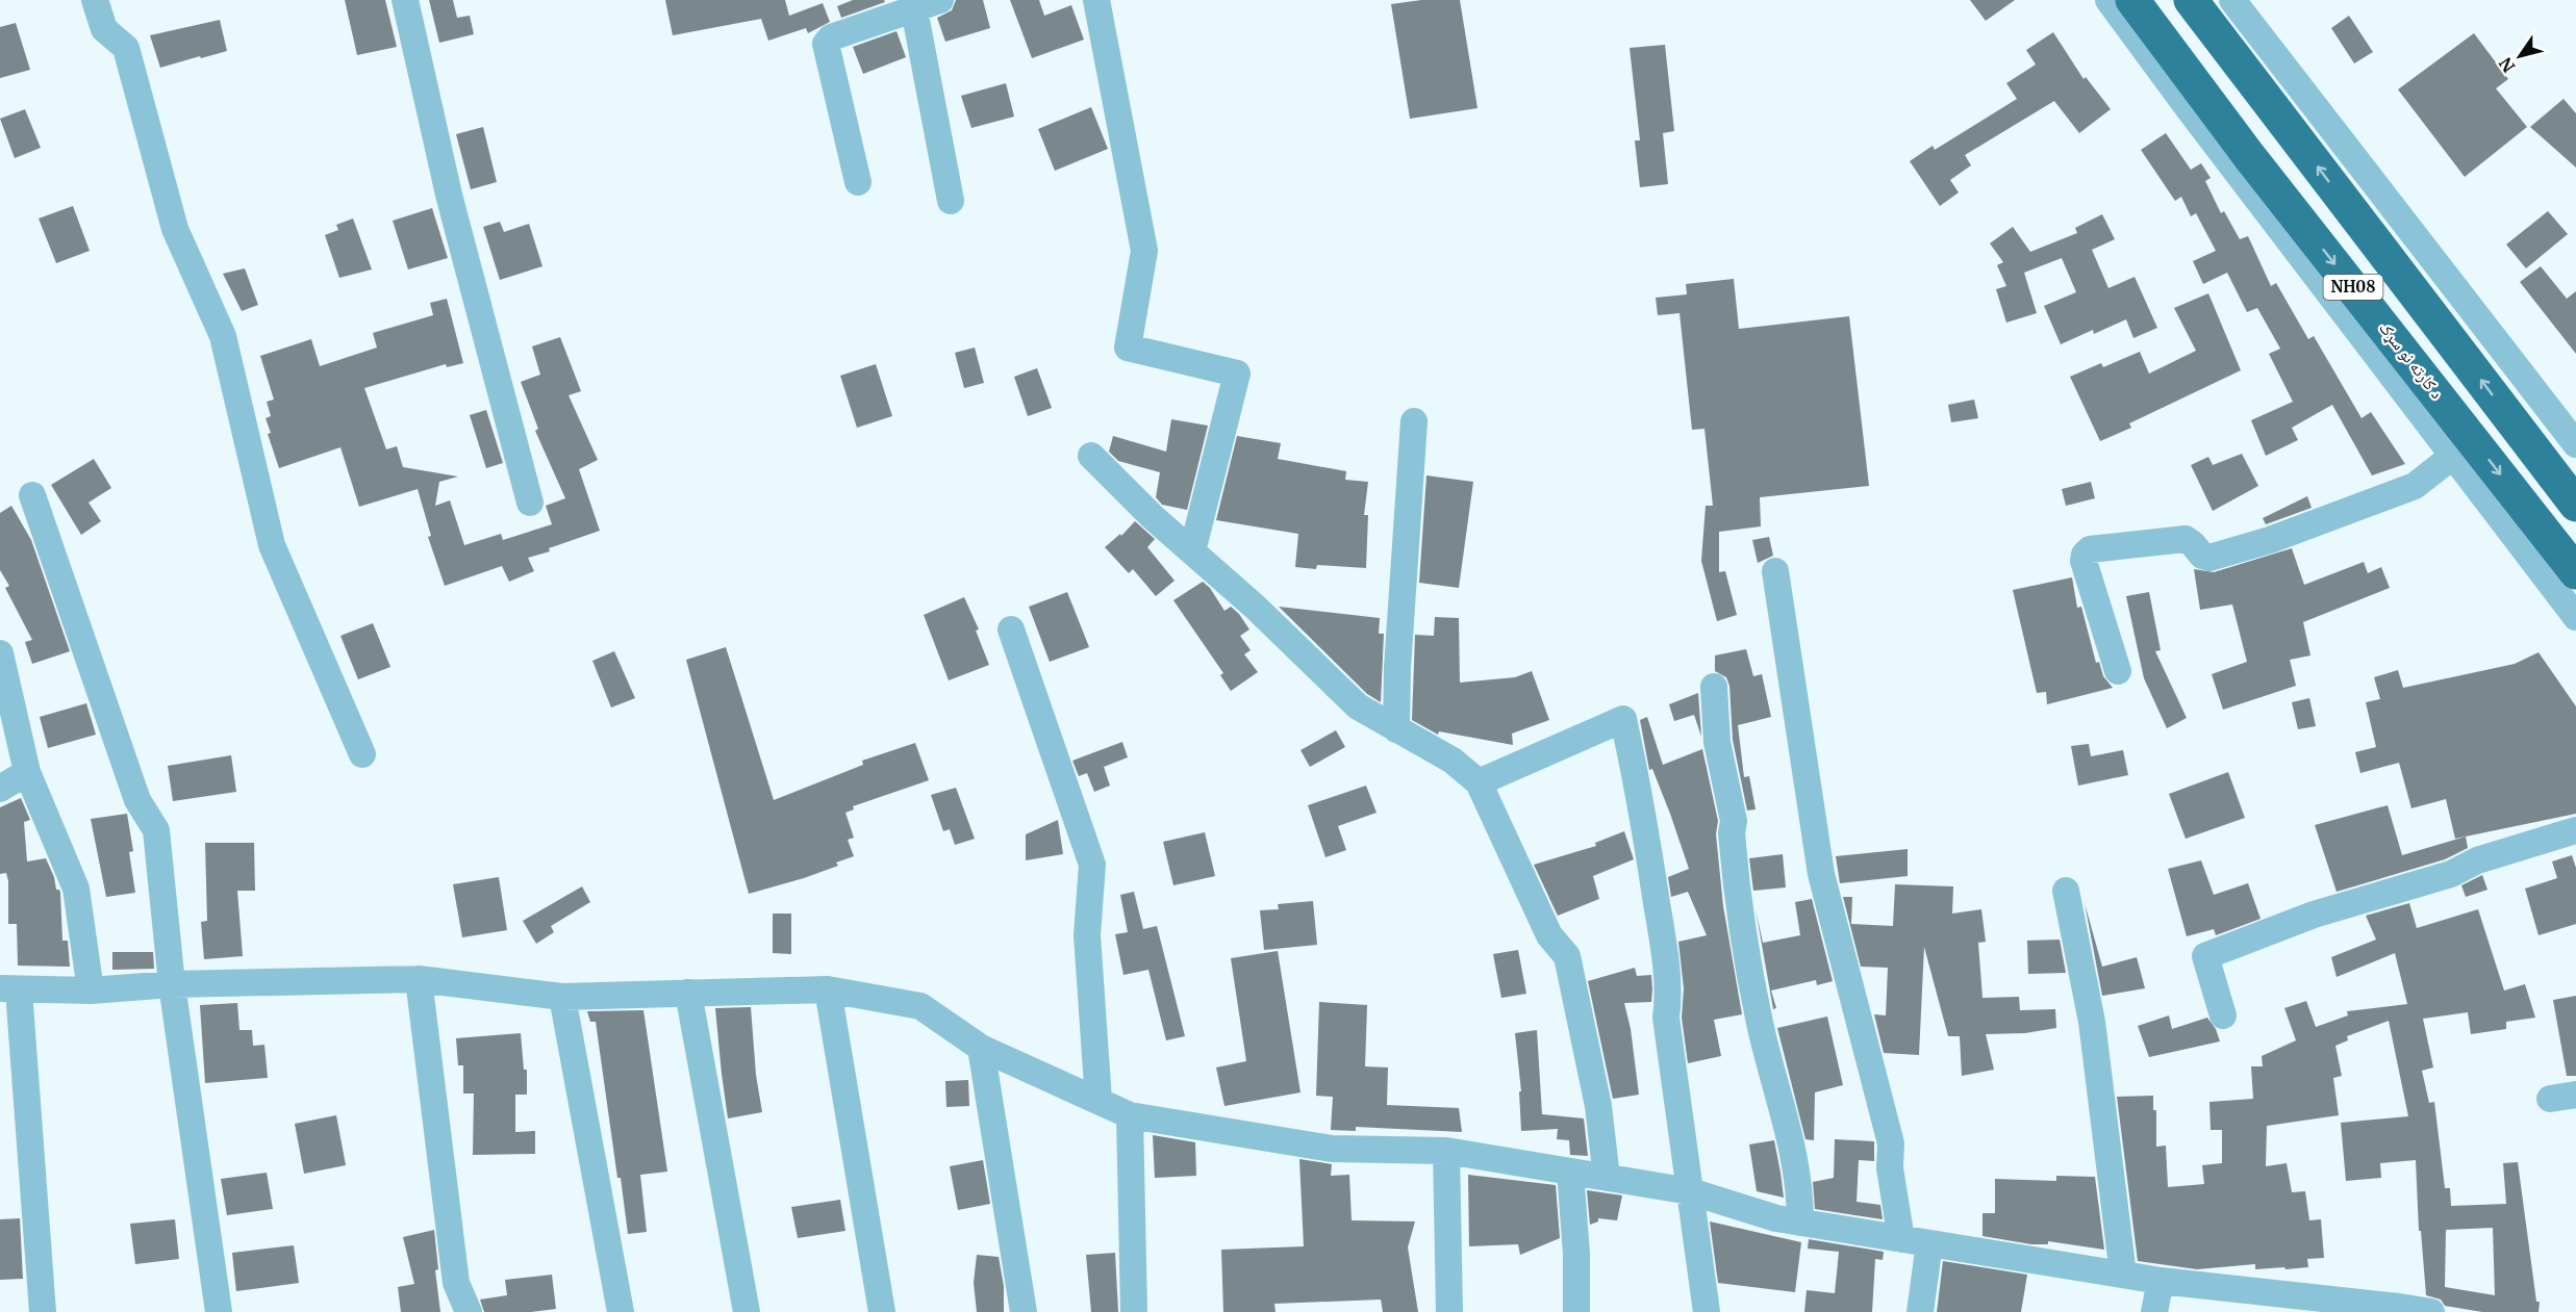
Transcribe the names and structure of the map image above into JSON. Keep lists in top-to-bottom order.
{
  "streets": {
    "highway": ["NH08", "د کارته نو سړک"]
  },
  "north": "bottom left"
}
